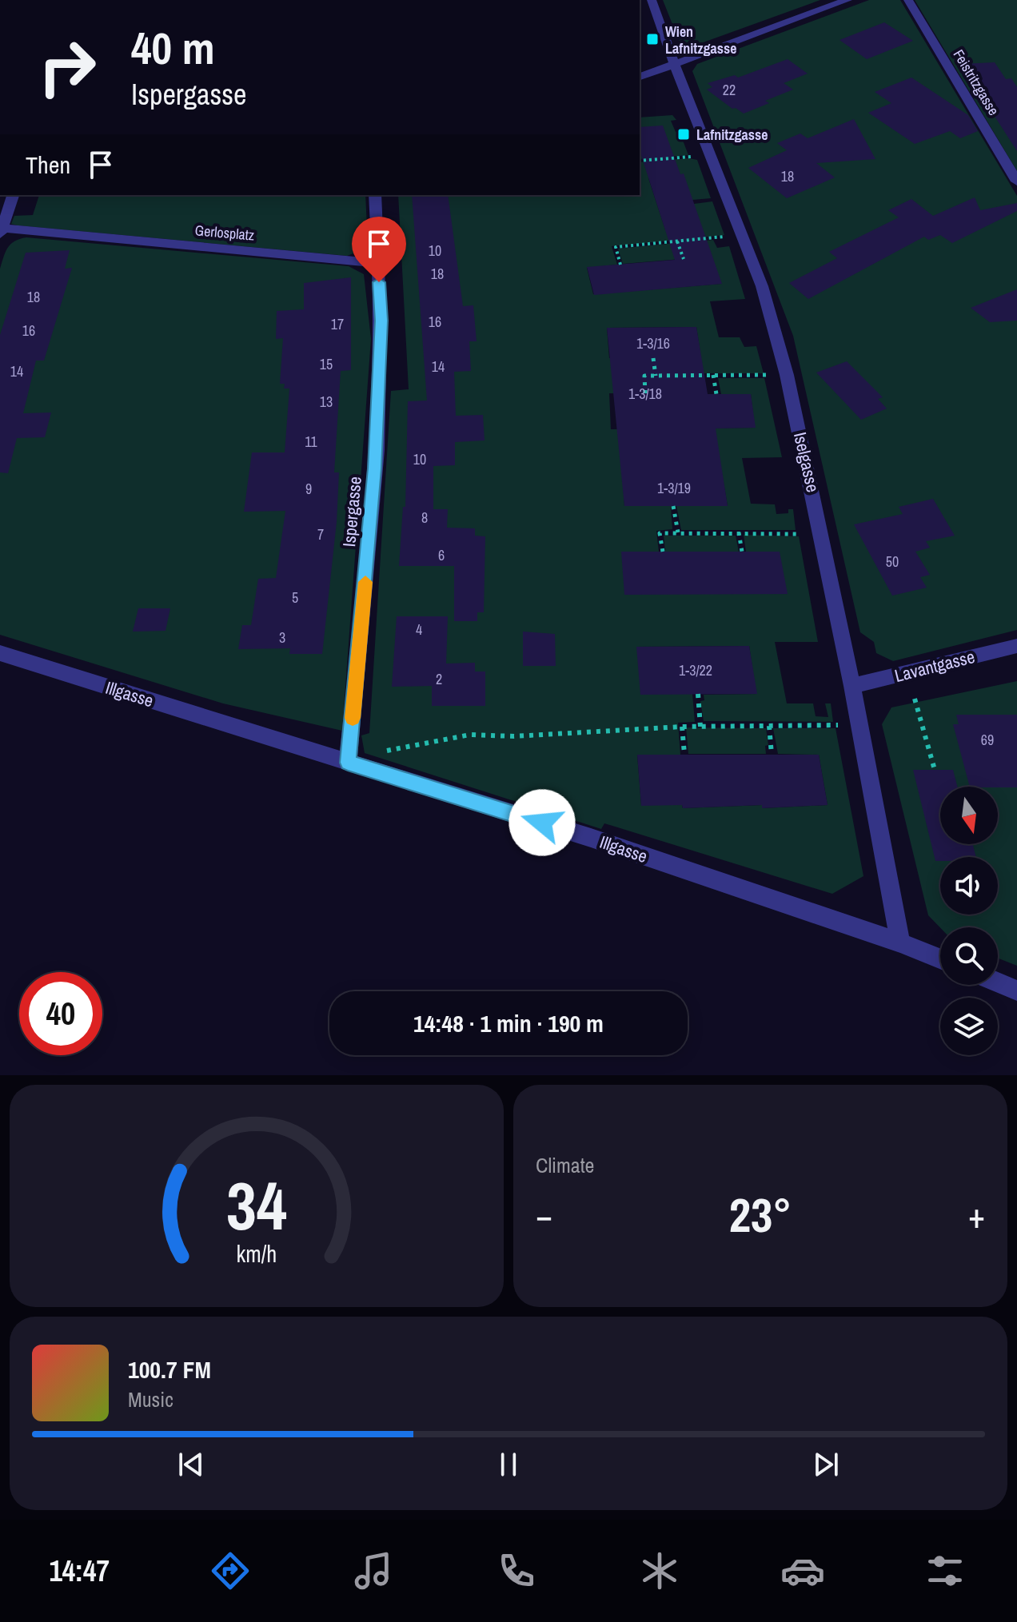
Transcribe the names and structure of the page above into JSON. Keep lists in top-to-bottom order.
{
  "streets": {
    "street": [
      "Feistritzgasse",
      "Gerlosplatz",
      "Iselgasse",
      "Ispergasse",
      "Lavantgasse",
      "Illgasse"
    ]
  },
  "crossings": [
    ["Gerlosplatz", "Ispergasse"],
    ["Iselgasse", "Lavantgasse"],
    ["Iselgasse", "Illgasse"],
    ["Ispergasse", "Illgasse"]
  ],
  "places": {
    "transit": ["Wien Lafnitzgasse", "Lafnitzgasse"]
  },
  "house_numbers": [
    "22",
    "18",
    "10",
    "18",
    "18",
    "16",
    "17",
    "16",
    "1-3/16",
    "15",
    "14",
    "14",
    "1-3/18",
    "13",
    "11",
    "10",
    "1-3/19",
    "9",
    "8",
    "7",
    "6",
    "50",
    "5",
    "4",
    "3",
    "1-3/22",
    "2",
    "69"
  ],
  "north": "bottom",
  "page": {
    "turn": ["40 m", "Ispergasse"],
    "then": "Then",
    "limit": "40",
    "trip": "14:48 · 1 min · 190 m",
    "tile": "Climate",
    "heat": ["−", "23°", "+"],
    "song": ["100.7 FM", "Music"],
    "tabs": "14:47",
    "gauge": ["34", "km/h"]
  }
}
